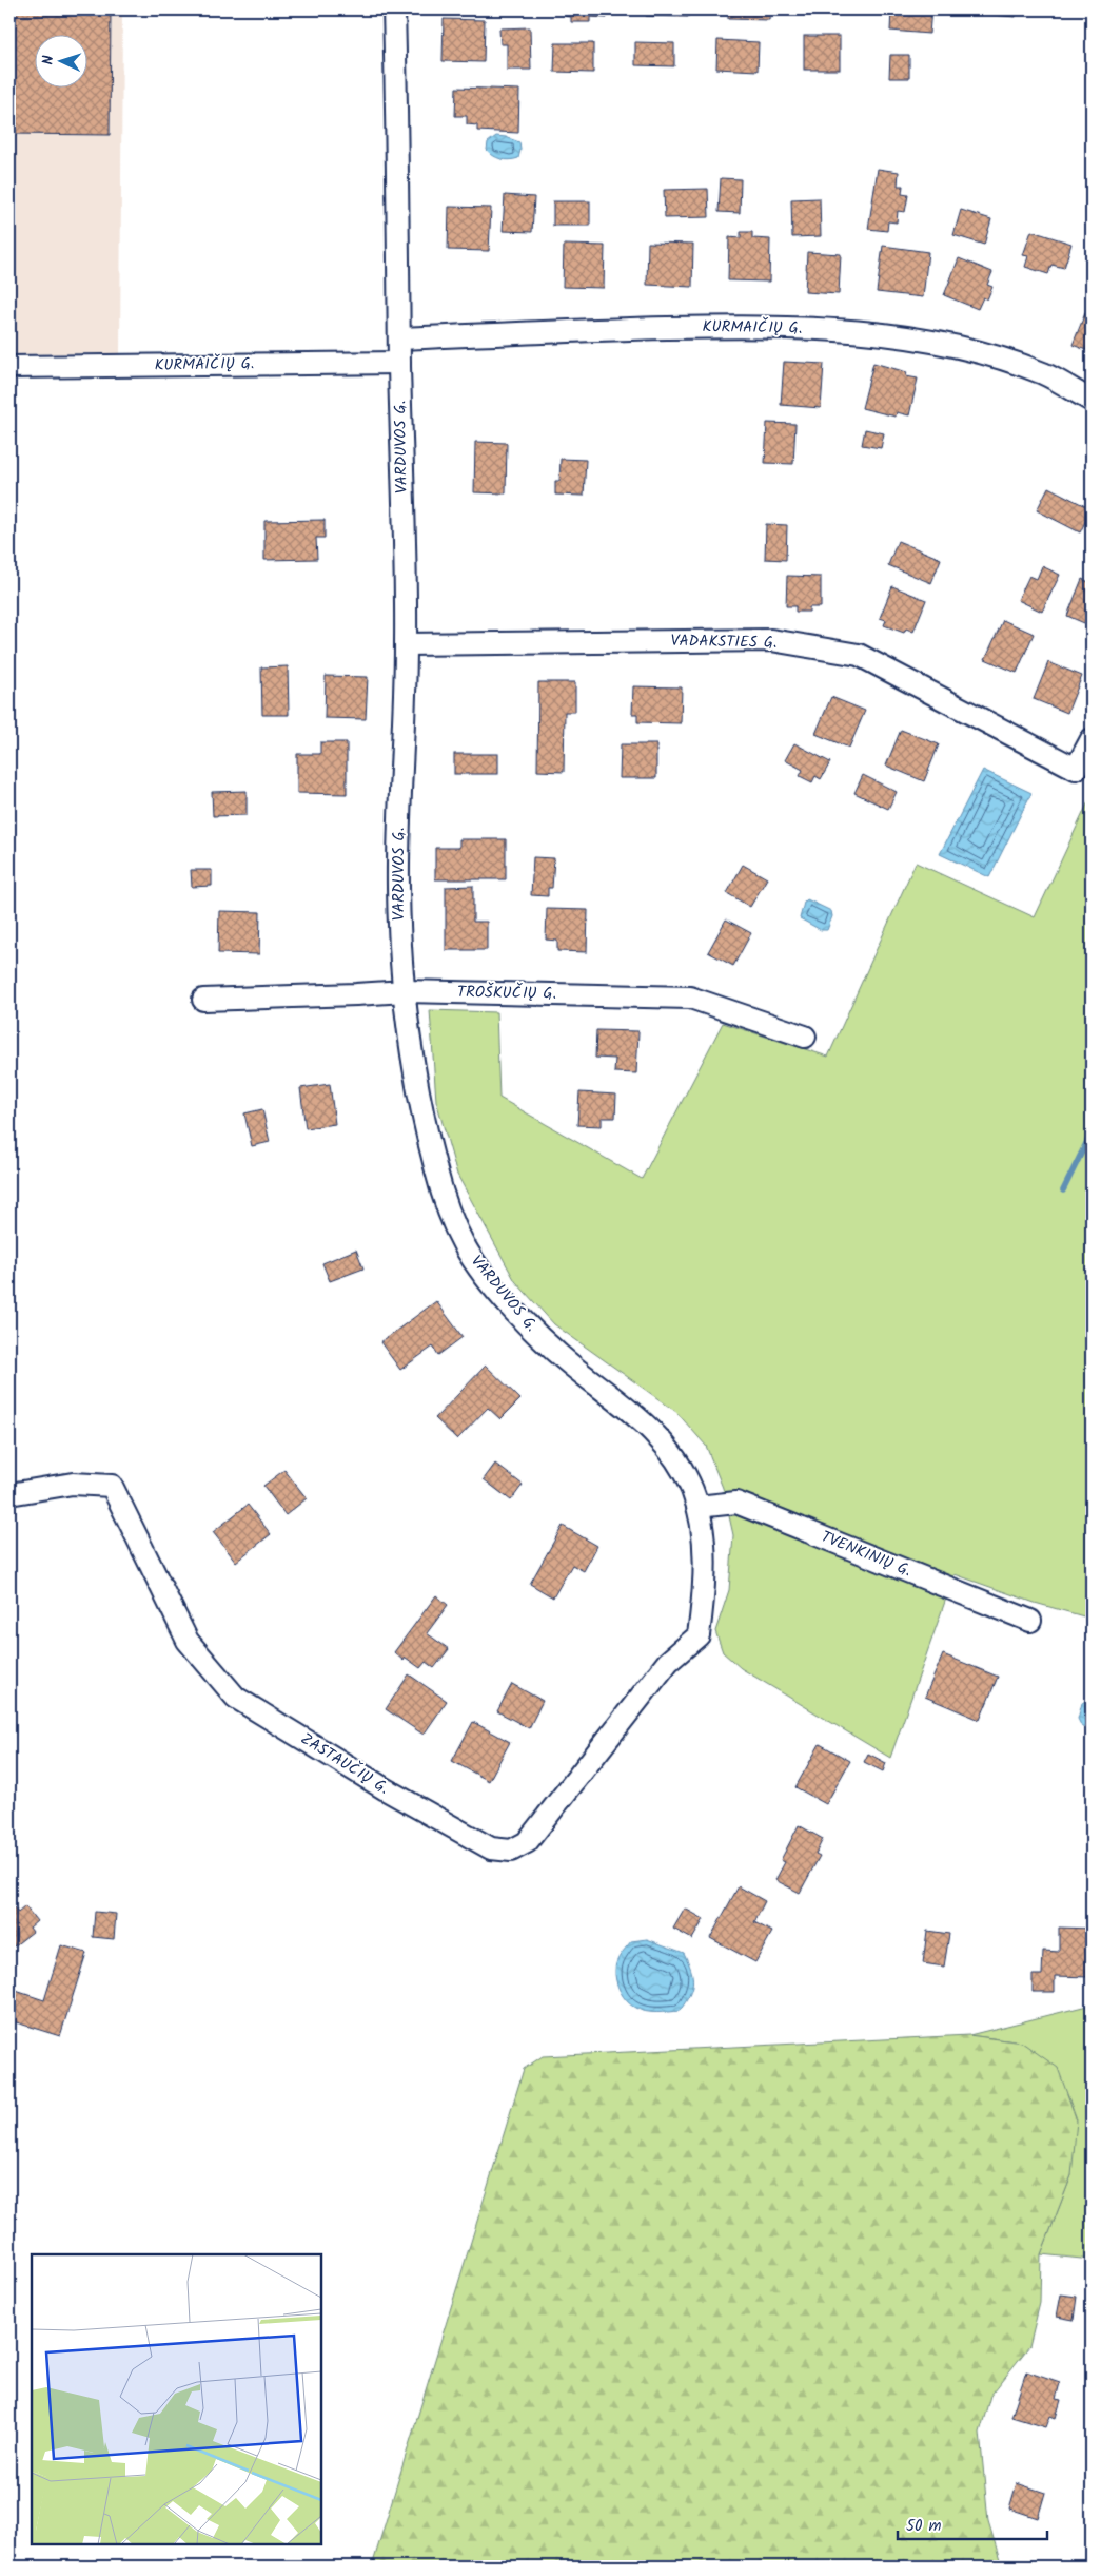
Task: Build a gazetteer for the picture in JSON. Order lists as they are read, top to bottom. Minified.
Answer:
{"streets":{"street":["KURMAIČIŲ G.","VARDUVOS G.","VADAKSTIES G.","TROŠKUČIŲ G.","TVENKINIŲ G.","ZASTAUČIŲ G."]},"crossings":[["KURMAIČIŲ G.","VARDUVOS G."],["VARDUVOS G.","VADAKSTIES G."],["VARDUVOS G.","TROŠKUČIŲ G."],["VARDUVOS G.","TVENKINIŲ G."],["VARDUVOS G.","ZASTAUČIŲ G."]],"scale_bar":"50 m","north":"left"}
